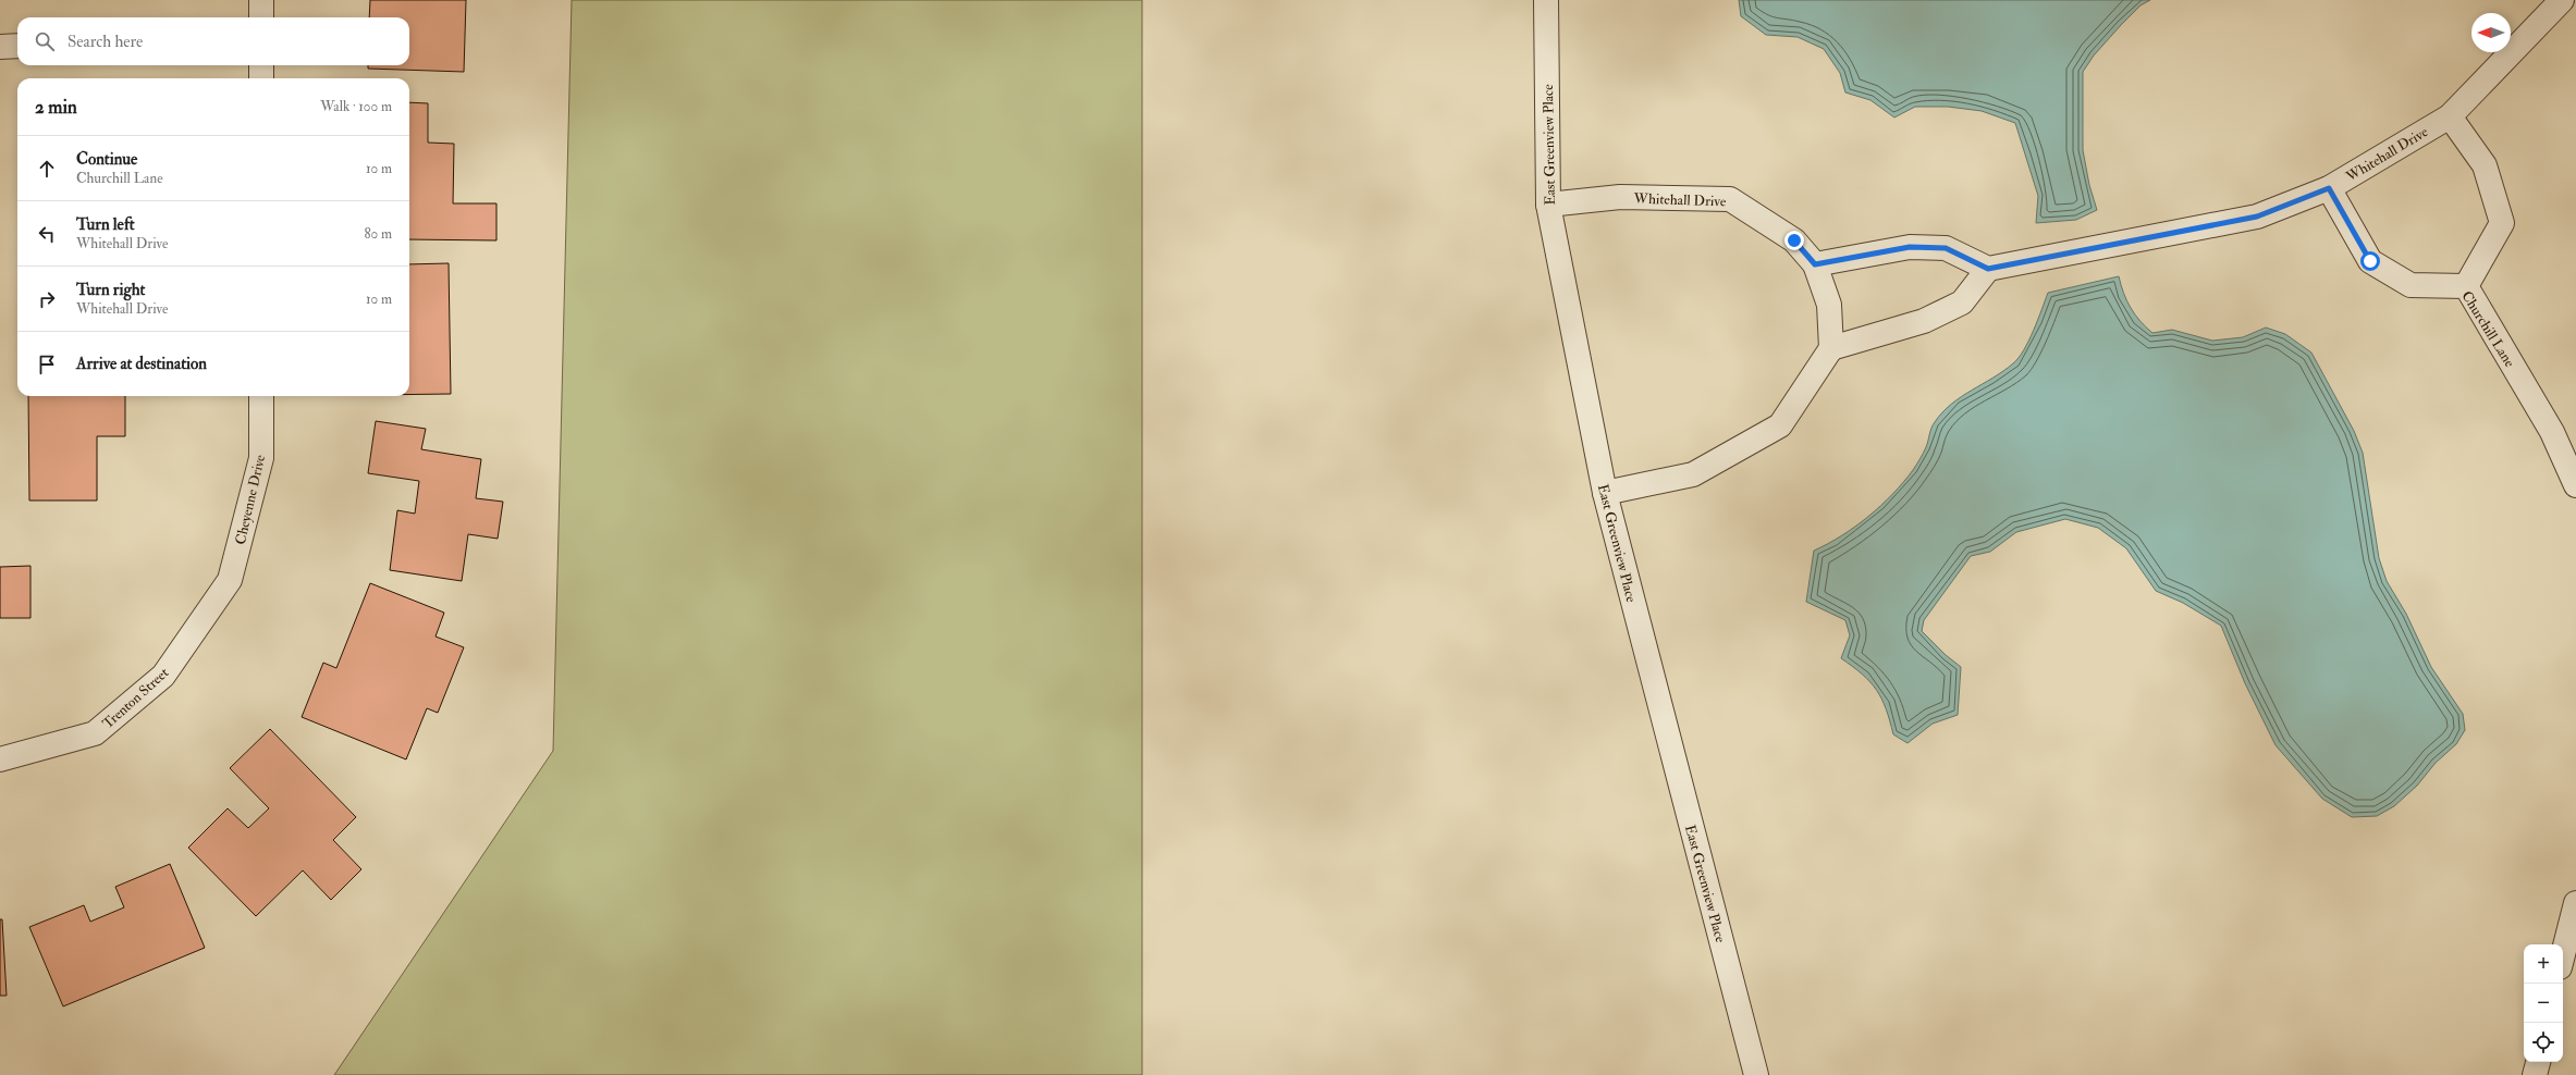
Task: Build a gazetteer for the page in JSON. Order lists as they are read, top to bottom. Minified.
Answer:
{"streets":{"street":["East Greenview Place","Whitehall Drive","Churchill Lane","Cheyenne Drive","Trenton Street"]},"crossings":[["East Greenview Place","Whitehall Drive"],["Whitehall Drive","Churchill Lane"],["Cheyenne Drive","Trenton Street"]],"north":"left","page":{"search":"Search here","heading":["2 min","Walk · 100 m"],"list":[["Continue","Churchill Lane","10 m"],["Turn left","Whitehall Drive","80 m"],["Turn right","Whitehall Drive","10 m"],"Arrive at destination"],"map_buttons":["+","−"]}}
